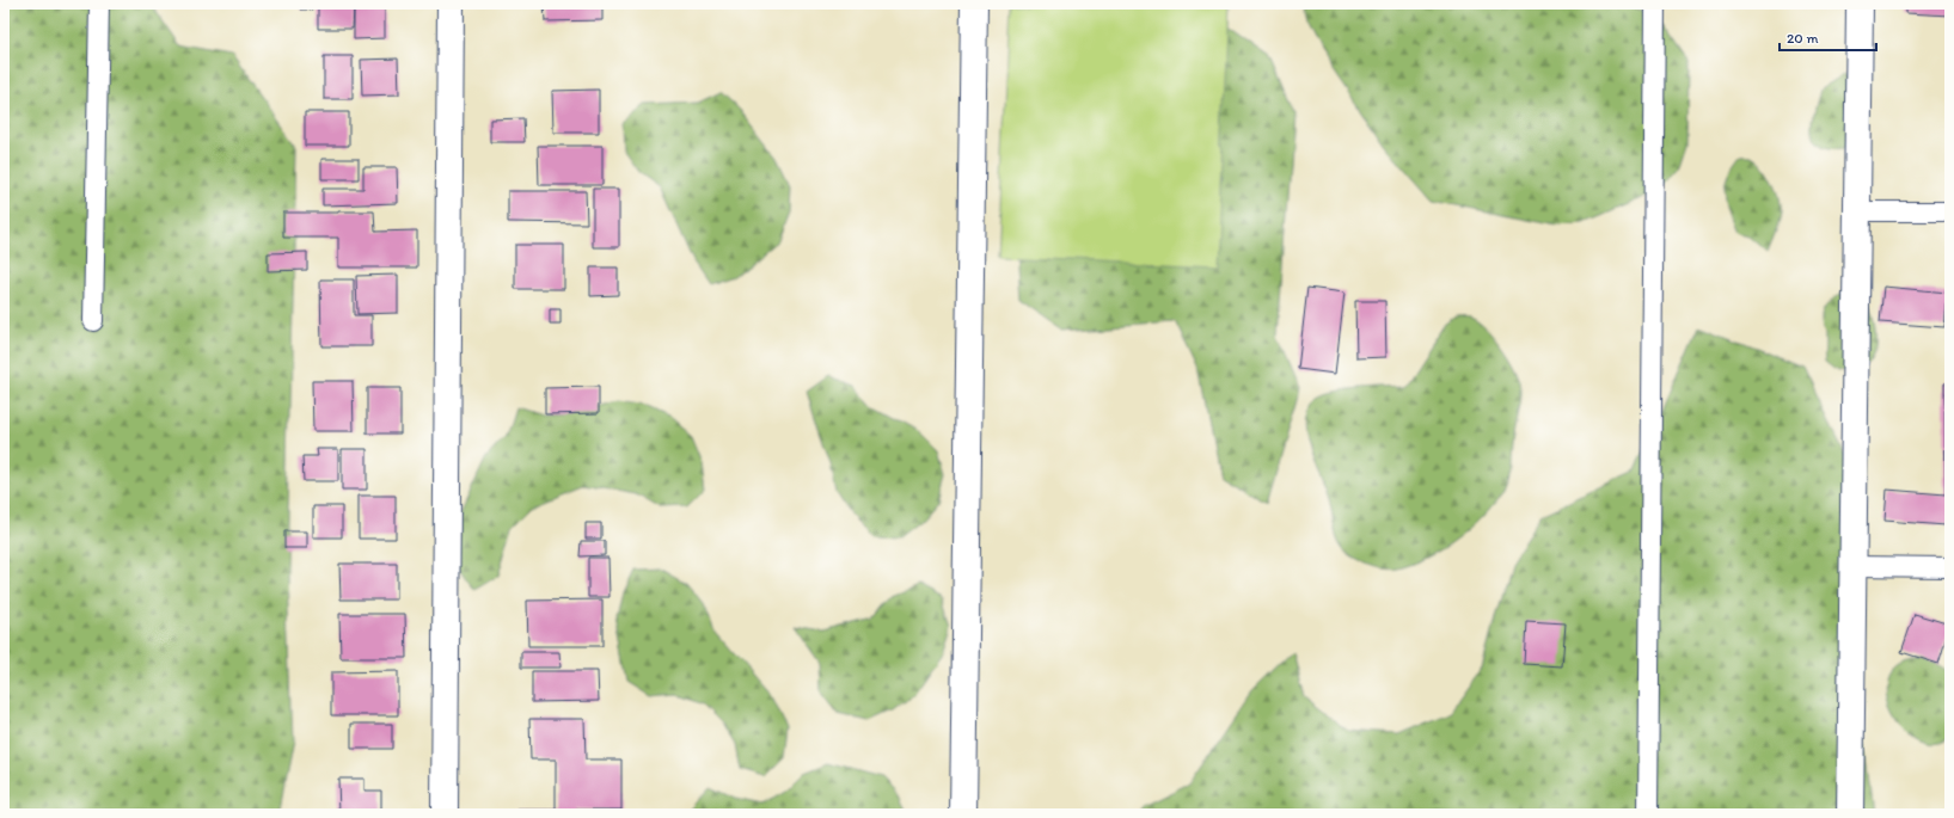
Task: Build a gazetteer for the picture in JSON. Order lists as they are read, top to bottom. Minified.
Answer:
{"scale_bar":"20 m"}
